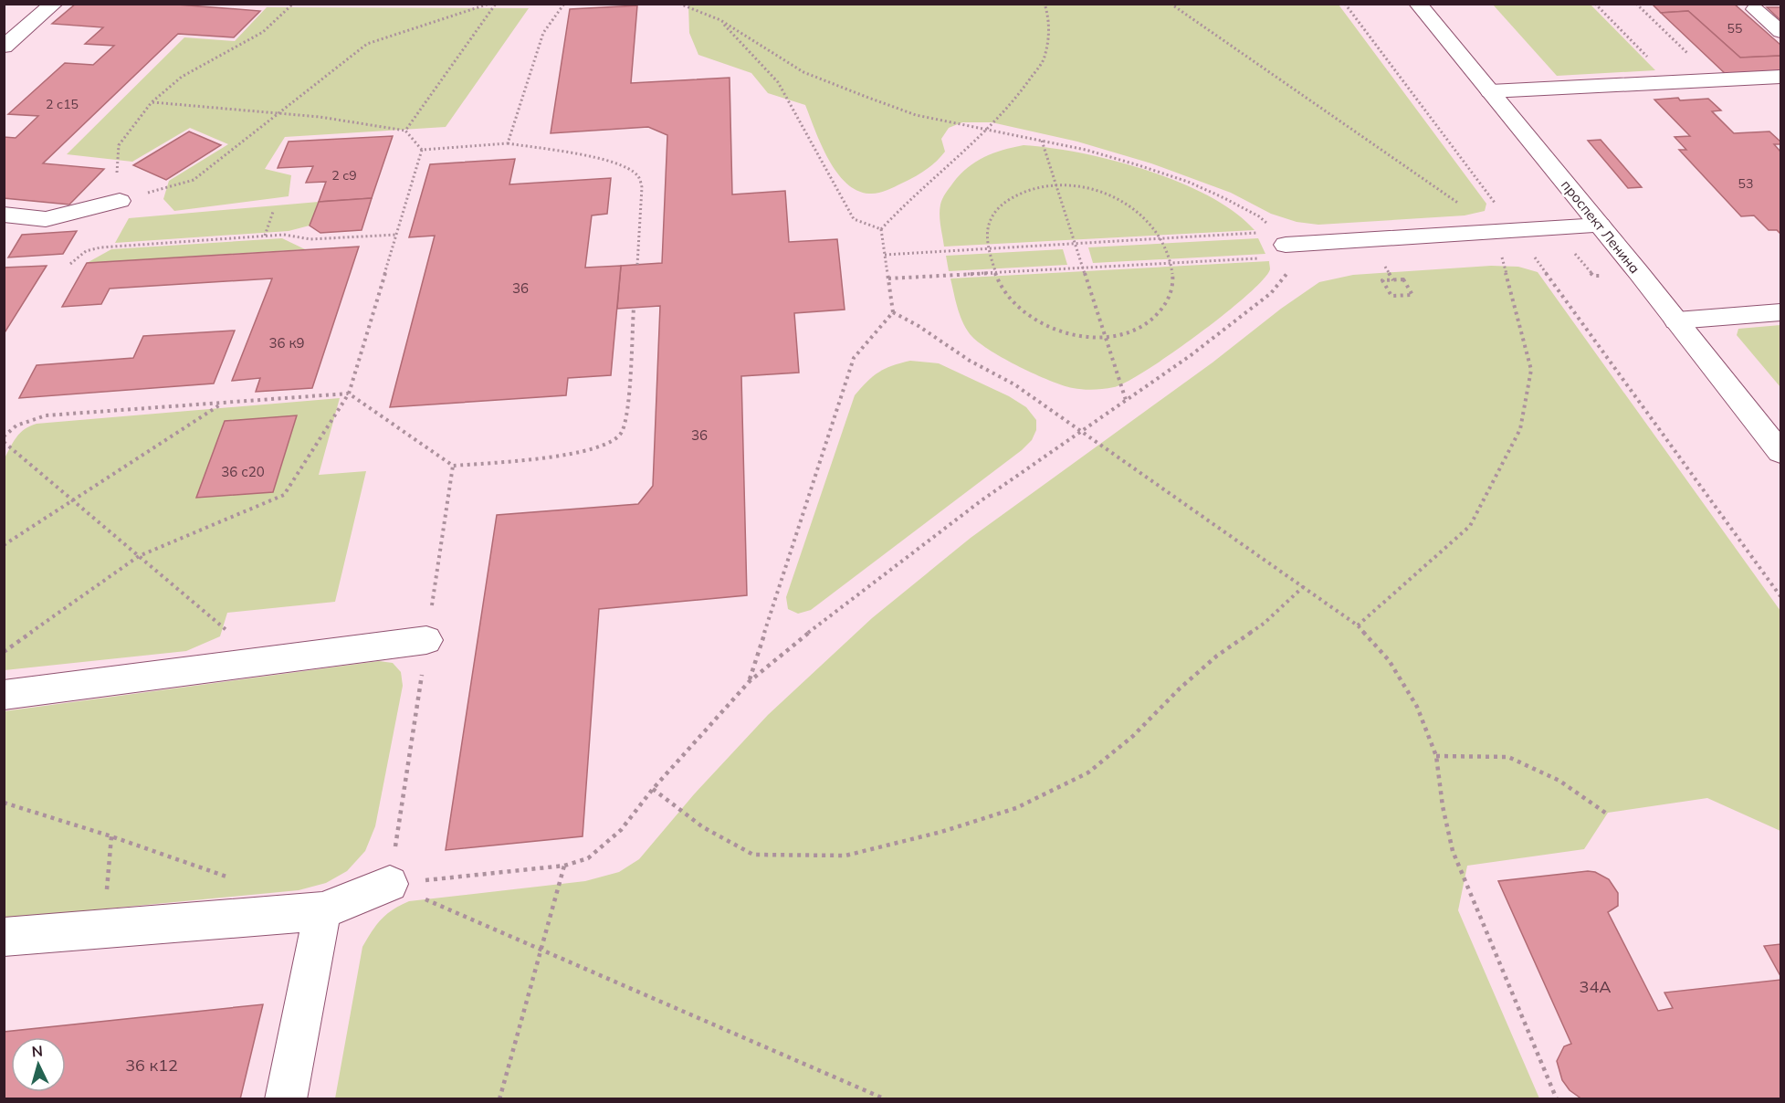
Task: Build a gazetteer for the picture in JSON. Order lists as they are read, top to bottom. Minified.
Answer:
{"streets":{"main road":["проспект Ленина"]},"house_numbers":["55","2 с15","2 с9","53","36","36 к9","36","36 с20","34А","36 к12"],"north":"top"}
